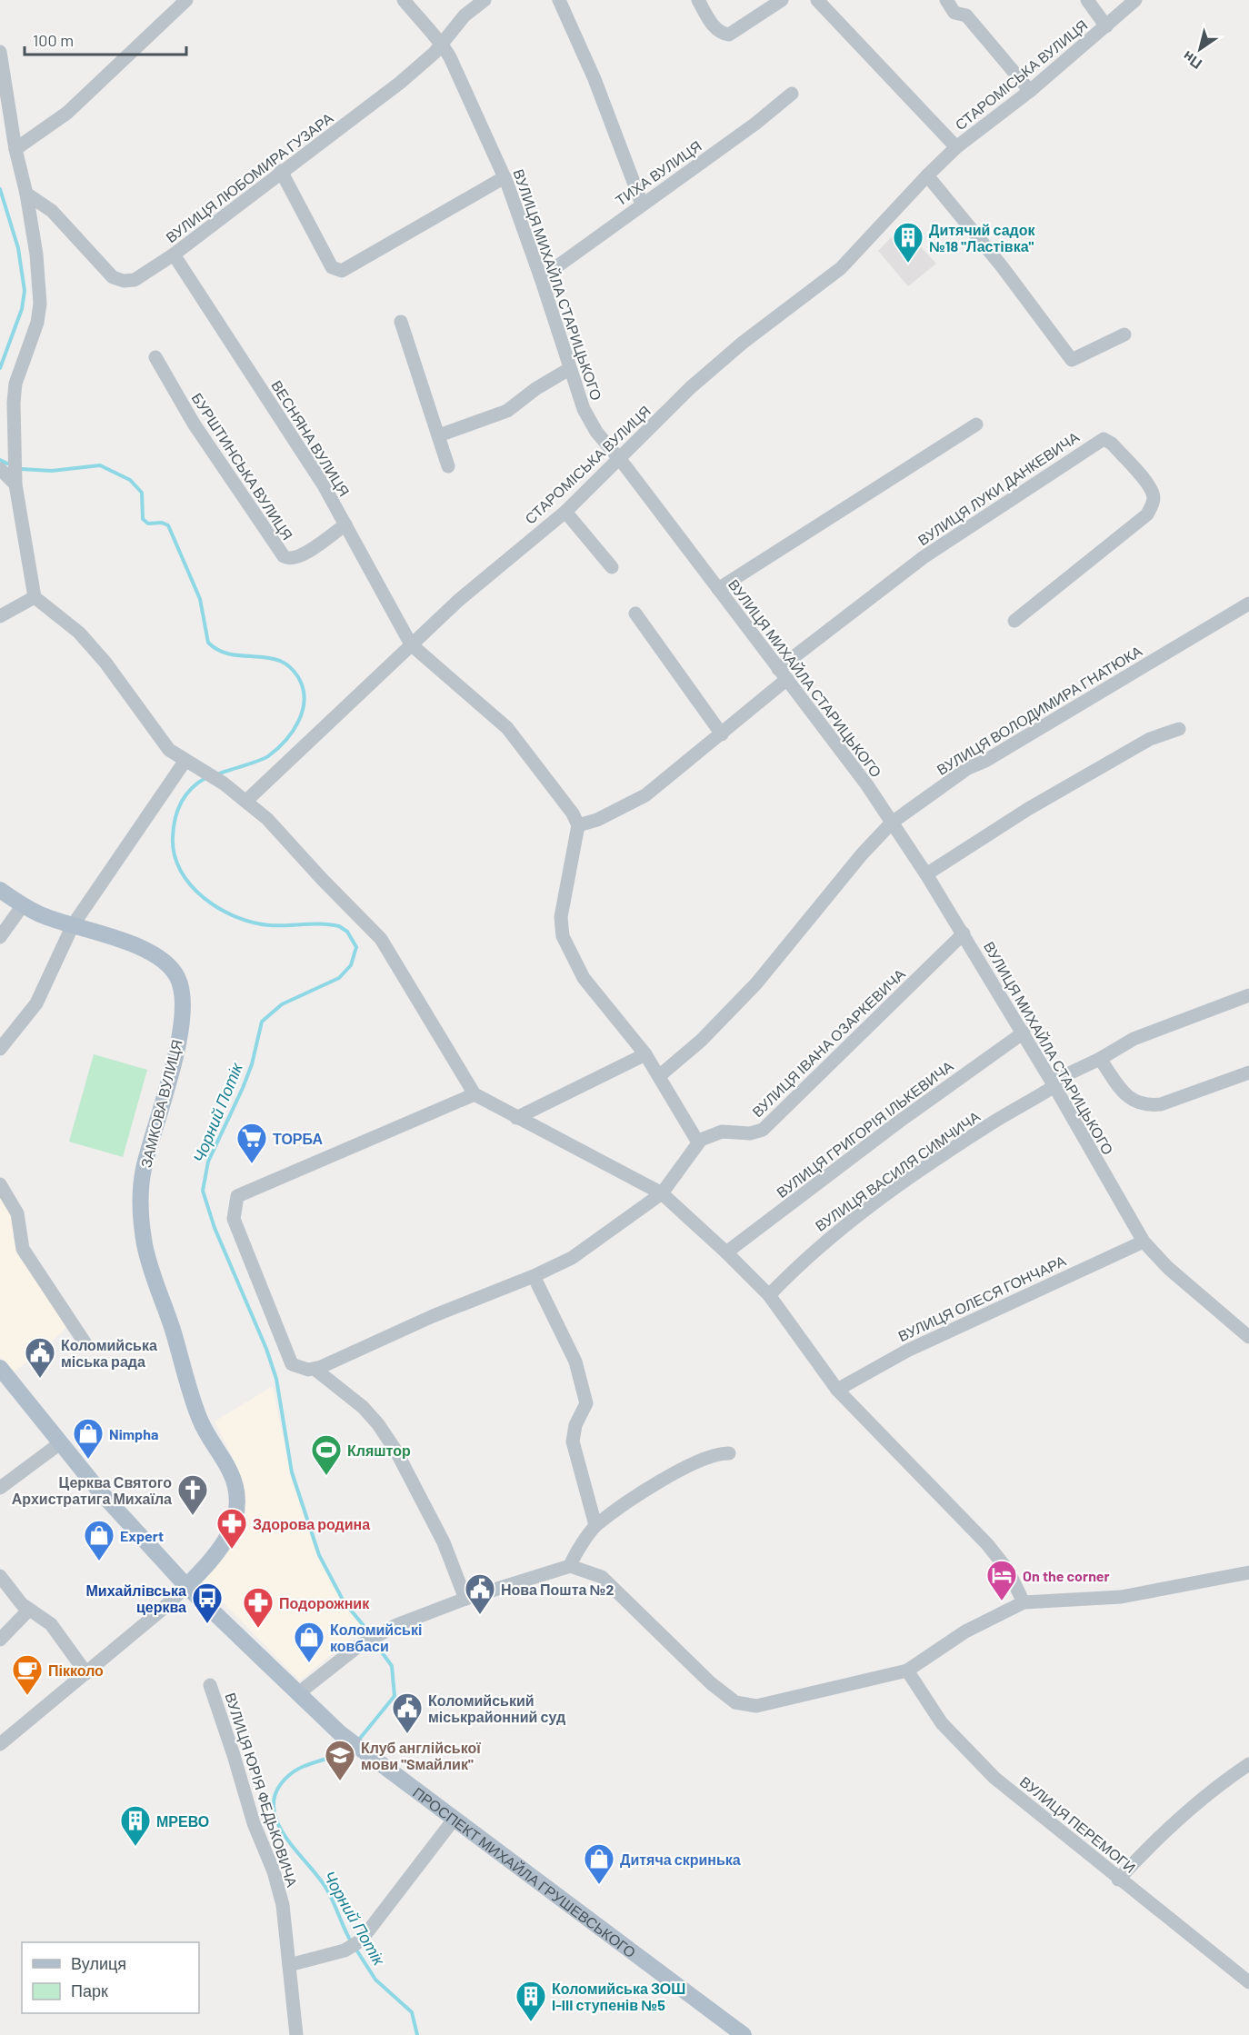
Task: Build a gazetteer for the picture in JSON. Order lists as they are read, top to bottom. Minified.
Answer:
{"streets":{"main road":["ЗАМКОВА ВУЛИЦЯ","ПРОСПЕКТ МИХАЙЛА ГРУШЕВСЬКОГО"],"street":["СТАРОМІСЬКА ВУЛИЦЯ","ТИХА ВУЛИЦЯ","ВУЛИЦЯ ЛЮБОМИРА ГУЗАРА","ВУЛИЦЯ МИХАЙЛА СТАРИЦЬКОГО","ВЕСНЯНА ВУЛИЦЯ","БУРШТИНСЬКА ВУЛИЦЯ","ВУЛИЦЯ ЛУКИ ДАНКЕВИЧА","ВУЛИЦЯ ВОЛОДИМИРА ГНАТЮКА","ВУЛИЦЯ ІВАНА ОЗАРКЕВИЧА","ВУЛИЦЯ ГРИГОРІЯ ІЛЬКЕВИЧА","ВУЛИЦЯ ВАСИЛЯ СИМЧИЧА","ВУЛИЦЯ ОЛЕСЯ ГОНЧАРА","ВУЛИЦЯ ЮРІЯ ФЕДЬКОВИЧА","ВУЛИЦЯ ПЕРЕМОГИ"]},"crossings":[["СТАРОМІСЬКА ВУЛИЦЯ","ВУЛИЦЯ МИХАЙЛА СТАРИЦЬКОГО"],["СТАРОМІСЬКА ВУЛИЦЯ","ВЕСНЯНА ВУЛИЦЯ"],["ТИХА ВУЛИЦЯ","ВУЛИЦЯ МИХАЙЛА СТАРИЦЬКОГО"],["ВУЛИЦЯ ЛЮБОМИРА ГУЗАРА","ВУЛИЦЯ МИХАЙЛА СТАРИЦЬКОГО"],["ВУЛИЦЯ ЛЮБОМИРА ГУЗАРА","ВЕСНЯНА ВУЛИЦЯ"],["ВУЛИЦЯ МИХАЙЛА СТАРИЦЬКОГО","ВУЛИЦЯ ЛУКИ ДАНКЕВИЧА"],["ВУЛИЦЯ МИХАЙЛА СТАРИЦЬКОГО","ВУЛИЦЯ ВОЛОДИМИРА ГНАТЮКА"],["ВУЛИЦЯ МИХАЙЛА СТАРИЦЬКОГО","ВУЛИЦЯ ІВАНА ОЗАРКЕВИЧА"],["ВУЛИЦЯ МИХАЙЛА СТАРИЦЬКОГО","ВУЛИЦЯ ГРИГОРІЯ ІЛЬКЕВИЧА"],["ВУЛИЦЯ МИХАЙЛА СТАРИЦЬКОГО","ВУЛИЦЯ ВАСИЛЯ СИМЧИЧА"],["ВУЛИЦЯ МИХАЙЛА СТАРИЦЬКОГО","ВУЛИЦЯ ОЛЕСЯ ГОНЧАРА"],["ВЕСНЯНА ВУЛИЦЯ","БУРШТИНСЬКА ВУЛИЦЯ"],["ЗАМКОВА ВУЛИЦЯ","ПРОСПЕКТ МИХАЙЛА ГРУШЕВСЬКОГО"]],"water":["Чорний Потік"],"places":{"building":["Дитячий садок №18 \"Ластівка\"","МРЕВО","Коломийська ЗОШ I-III ступенів №5"],"supermarket":["ТОРБА"],"public building":["Коломийська міська рада","Нова Пошта №2","Коломийський міськрайонний суд"],"shop":["Nimpha","Expert","Коломийські ковбаси","Дитяча скринька"],"sports":["Кляштор"],"church":["Церква Святого Архистратига Михаїла"],"pharmacy":["Здорова родина","Подорожник"],"hotel":["On the corner"],"bus stop":["Михайлівська церква"],"cafe":["Пікколо"],"school or university":["Клуб англійської мови \"Sмайлик\""]},"legend":["Вулиця","Парк"],"scale_bar":"100 m","north":"bottom left"}
